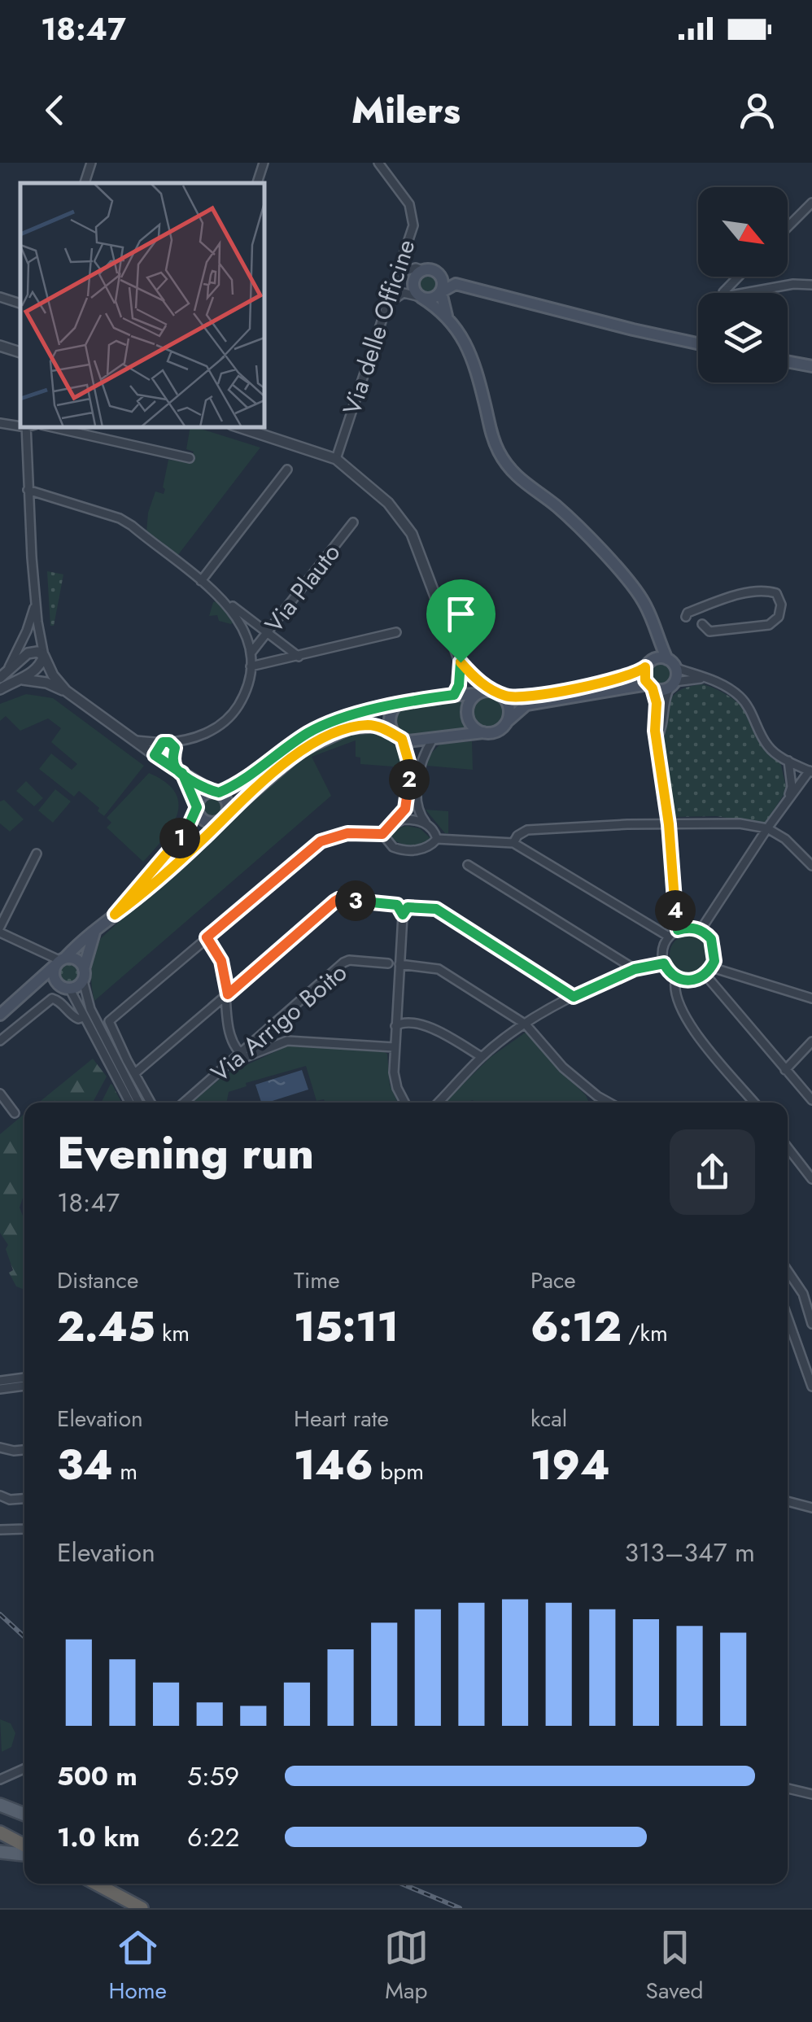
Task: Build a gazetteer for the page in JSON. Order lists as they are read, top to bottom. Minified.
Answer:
{"streets":{"street":["Via delle Officine","Via Plauto","Via Arrigo Boito"]},"north":"bottom right","page":{"status":"18:47","header":"Milers","pins":["2","1","3","4"],"heading":["Evening run","18:47"],"stats":[["Distance","2.45 km"],["Time","15:11"],["Pace","6:12 /km"],["Elevation","34 m"],["Heart rate","146 bpm"],["kcal","194"]],"chart":["Elevation","313–347 m"],"list":[{"name":"500 m","note":"5:59"},{"name":"1.0 km","note":"6:22"}],"tabs":["Home","Map","Saved"]}}
